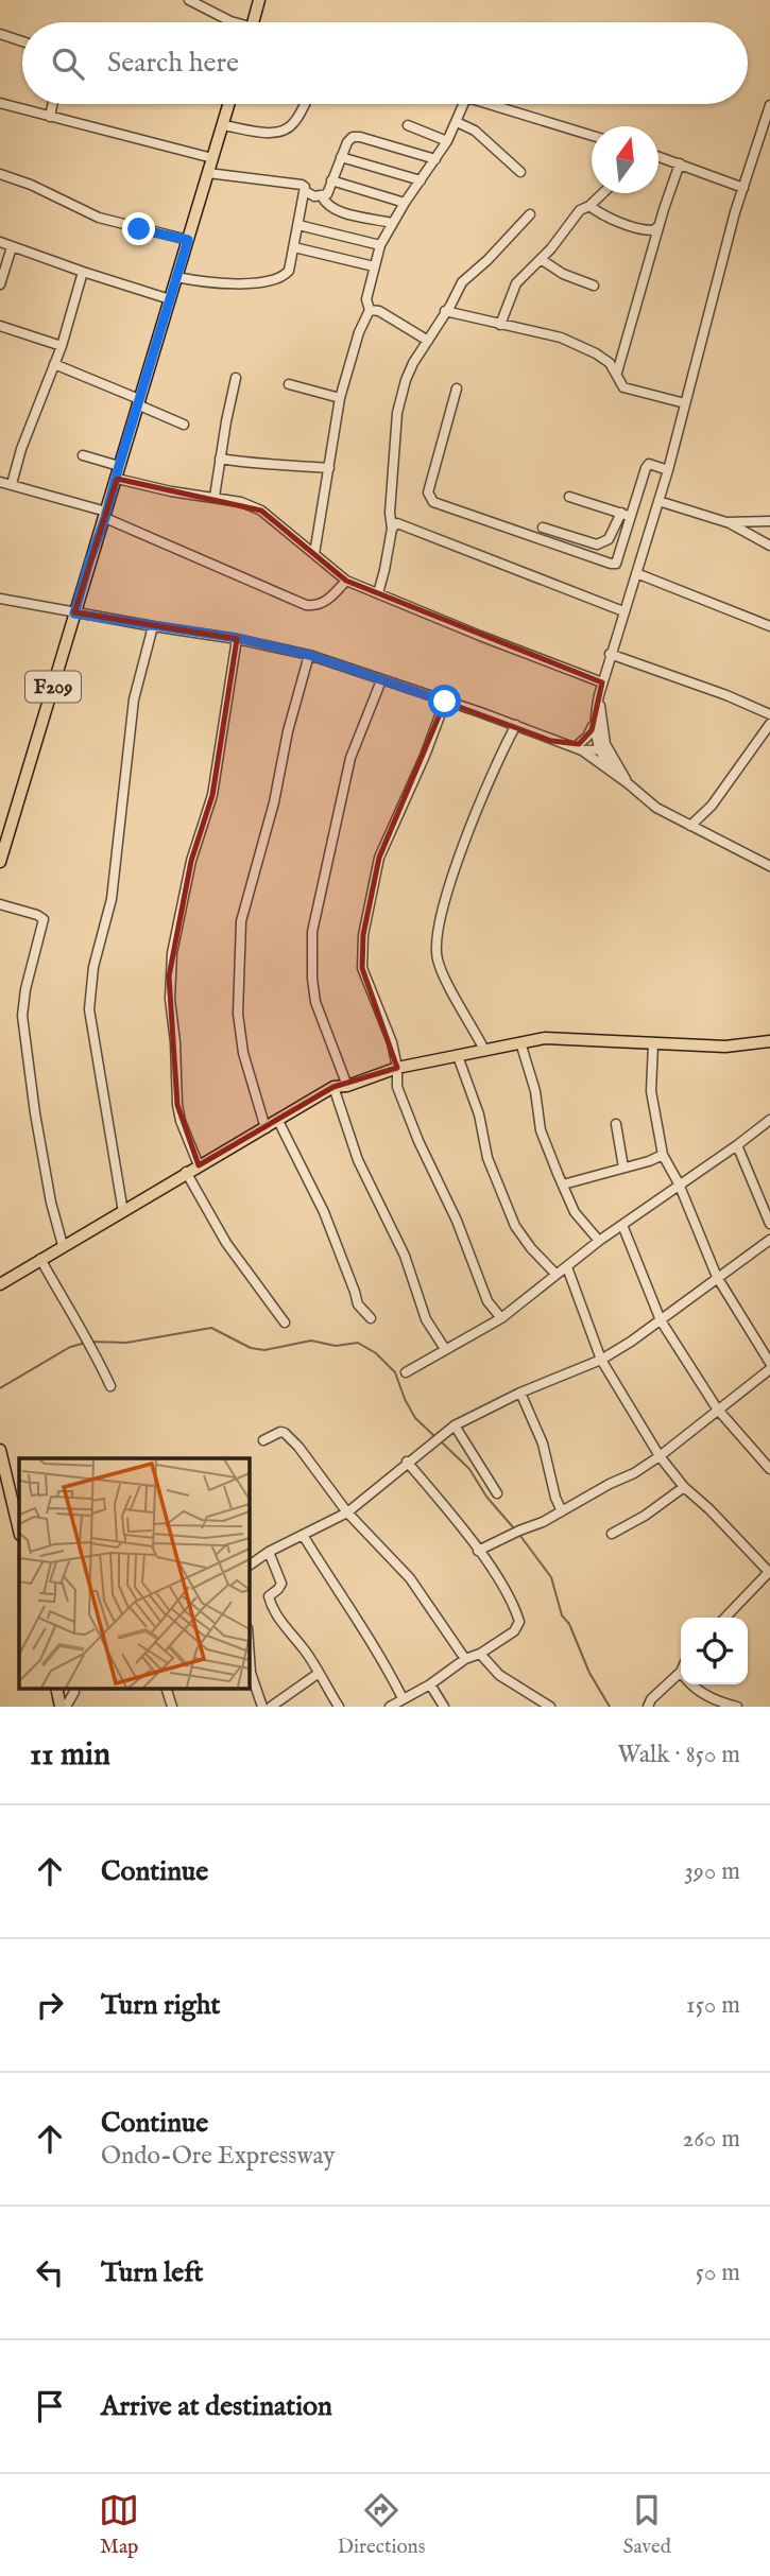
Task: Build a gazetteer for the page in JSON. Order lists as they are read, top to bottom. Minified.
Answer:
{"streets":{"main road":["F209"]},"north":"top","page":{"search":"Search here","heading":["11 min","Walk · 850 m"],"list":[["Continue","390 m"],["Turn right","150 m"],["Continue","Ondo-Ore Expressway","260 m"],["Turn left","50 m"],"Arrive at destination"],"nav":["Map","Directions","Saved"]}}
